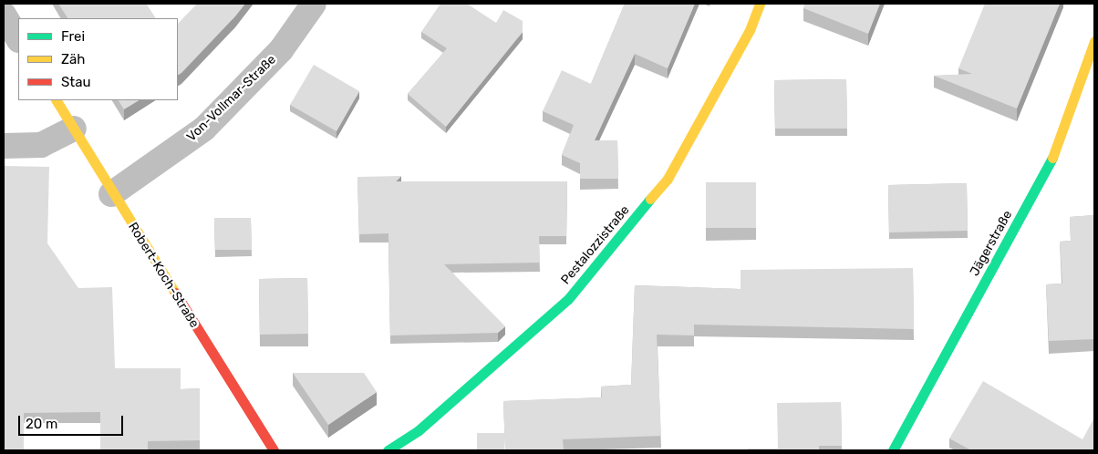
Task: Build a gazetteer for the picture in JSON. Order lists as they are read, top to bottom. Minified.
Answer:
{"streets":{"street":["Von-Vollmar-Straße","Jägerstraße","Pestalozzistraße","Robert-Koch-Straße"]},"crossings":[["Von-Vollmar-Straße","Robert-Koch-Straße"]],"legend":["Frei","Zäh","Stau"],"scale_bar":"20 m"}
